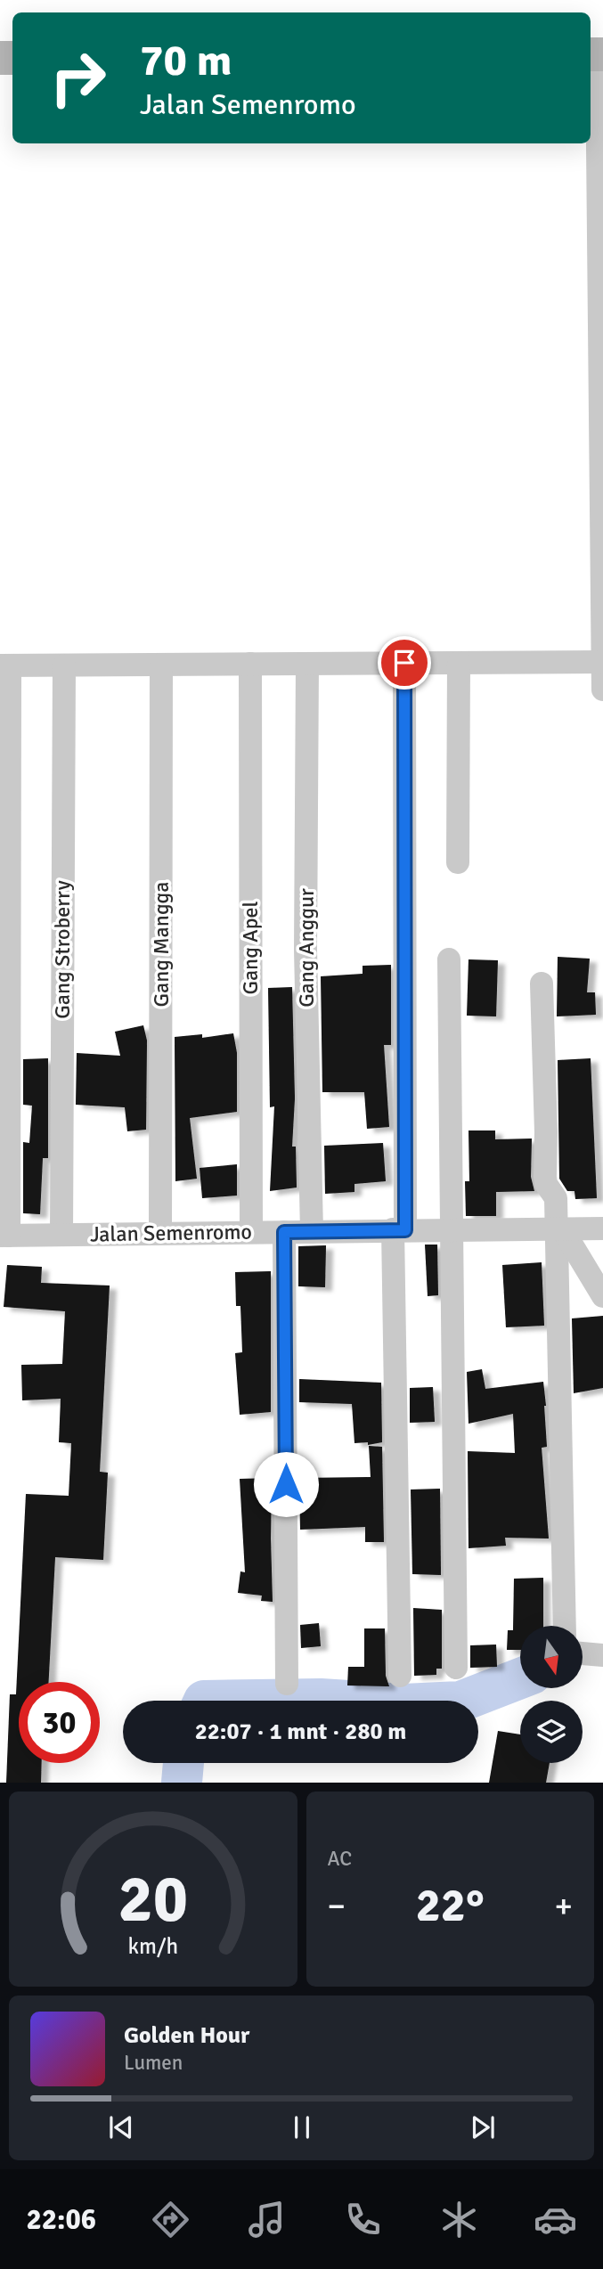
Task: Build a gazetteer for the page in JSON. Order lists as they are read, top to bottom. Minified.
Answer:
{"streets":{"street":["Gang Mangga","Gang Apel","Gang Anggur","Gang Stroberry","Jalan Semenromo"]},"crossings":[["Gang Mangga","Jalan Semenromo"],["Gang Apel","Jalan Semenromo"],["Gang Anggur","Jalan Semenromo"],["Gang Stroberry","Jalan Semenromo"]],"north":"bottom","page":{"turn":["70 m","Jalan Semenromo"],"limit":"30","trip":"22:07 · 1 mnt · 280 m","tile":"AC","heat":["−","22°","+"],"song":["Golden Hour","Lumen"],"tabs":"22:06","gauge":["20","km/h"]}}
